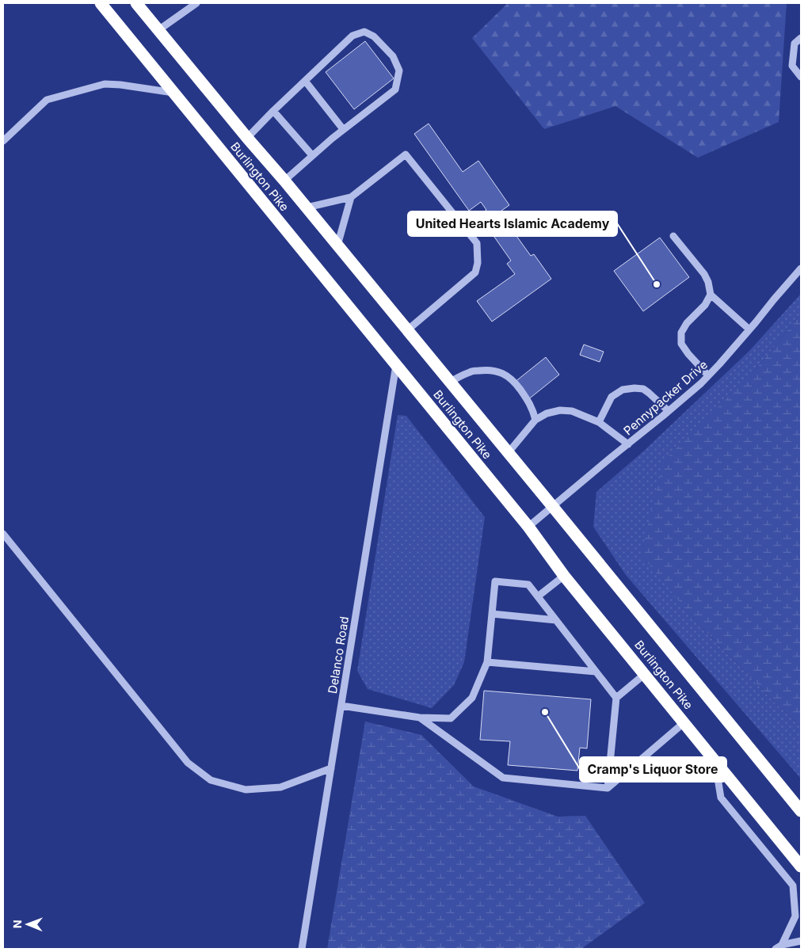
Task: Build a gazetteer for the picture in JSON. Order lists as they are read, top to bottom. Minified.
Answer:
{"streets":{"highway":["Burlington Pike"],"street":["Pennypacker Drive","Delanco Road"]},"crossings":[["Burlington Pike","Pennypacker Drive"],["Burlington Pike","Delanco Road"]],"places":["United Hearts Islamic Academy","Cramp's Liquor Store"],"north":"left"}
